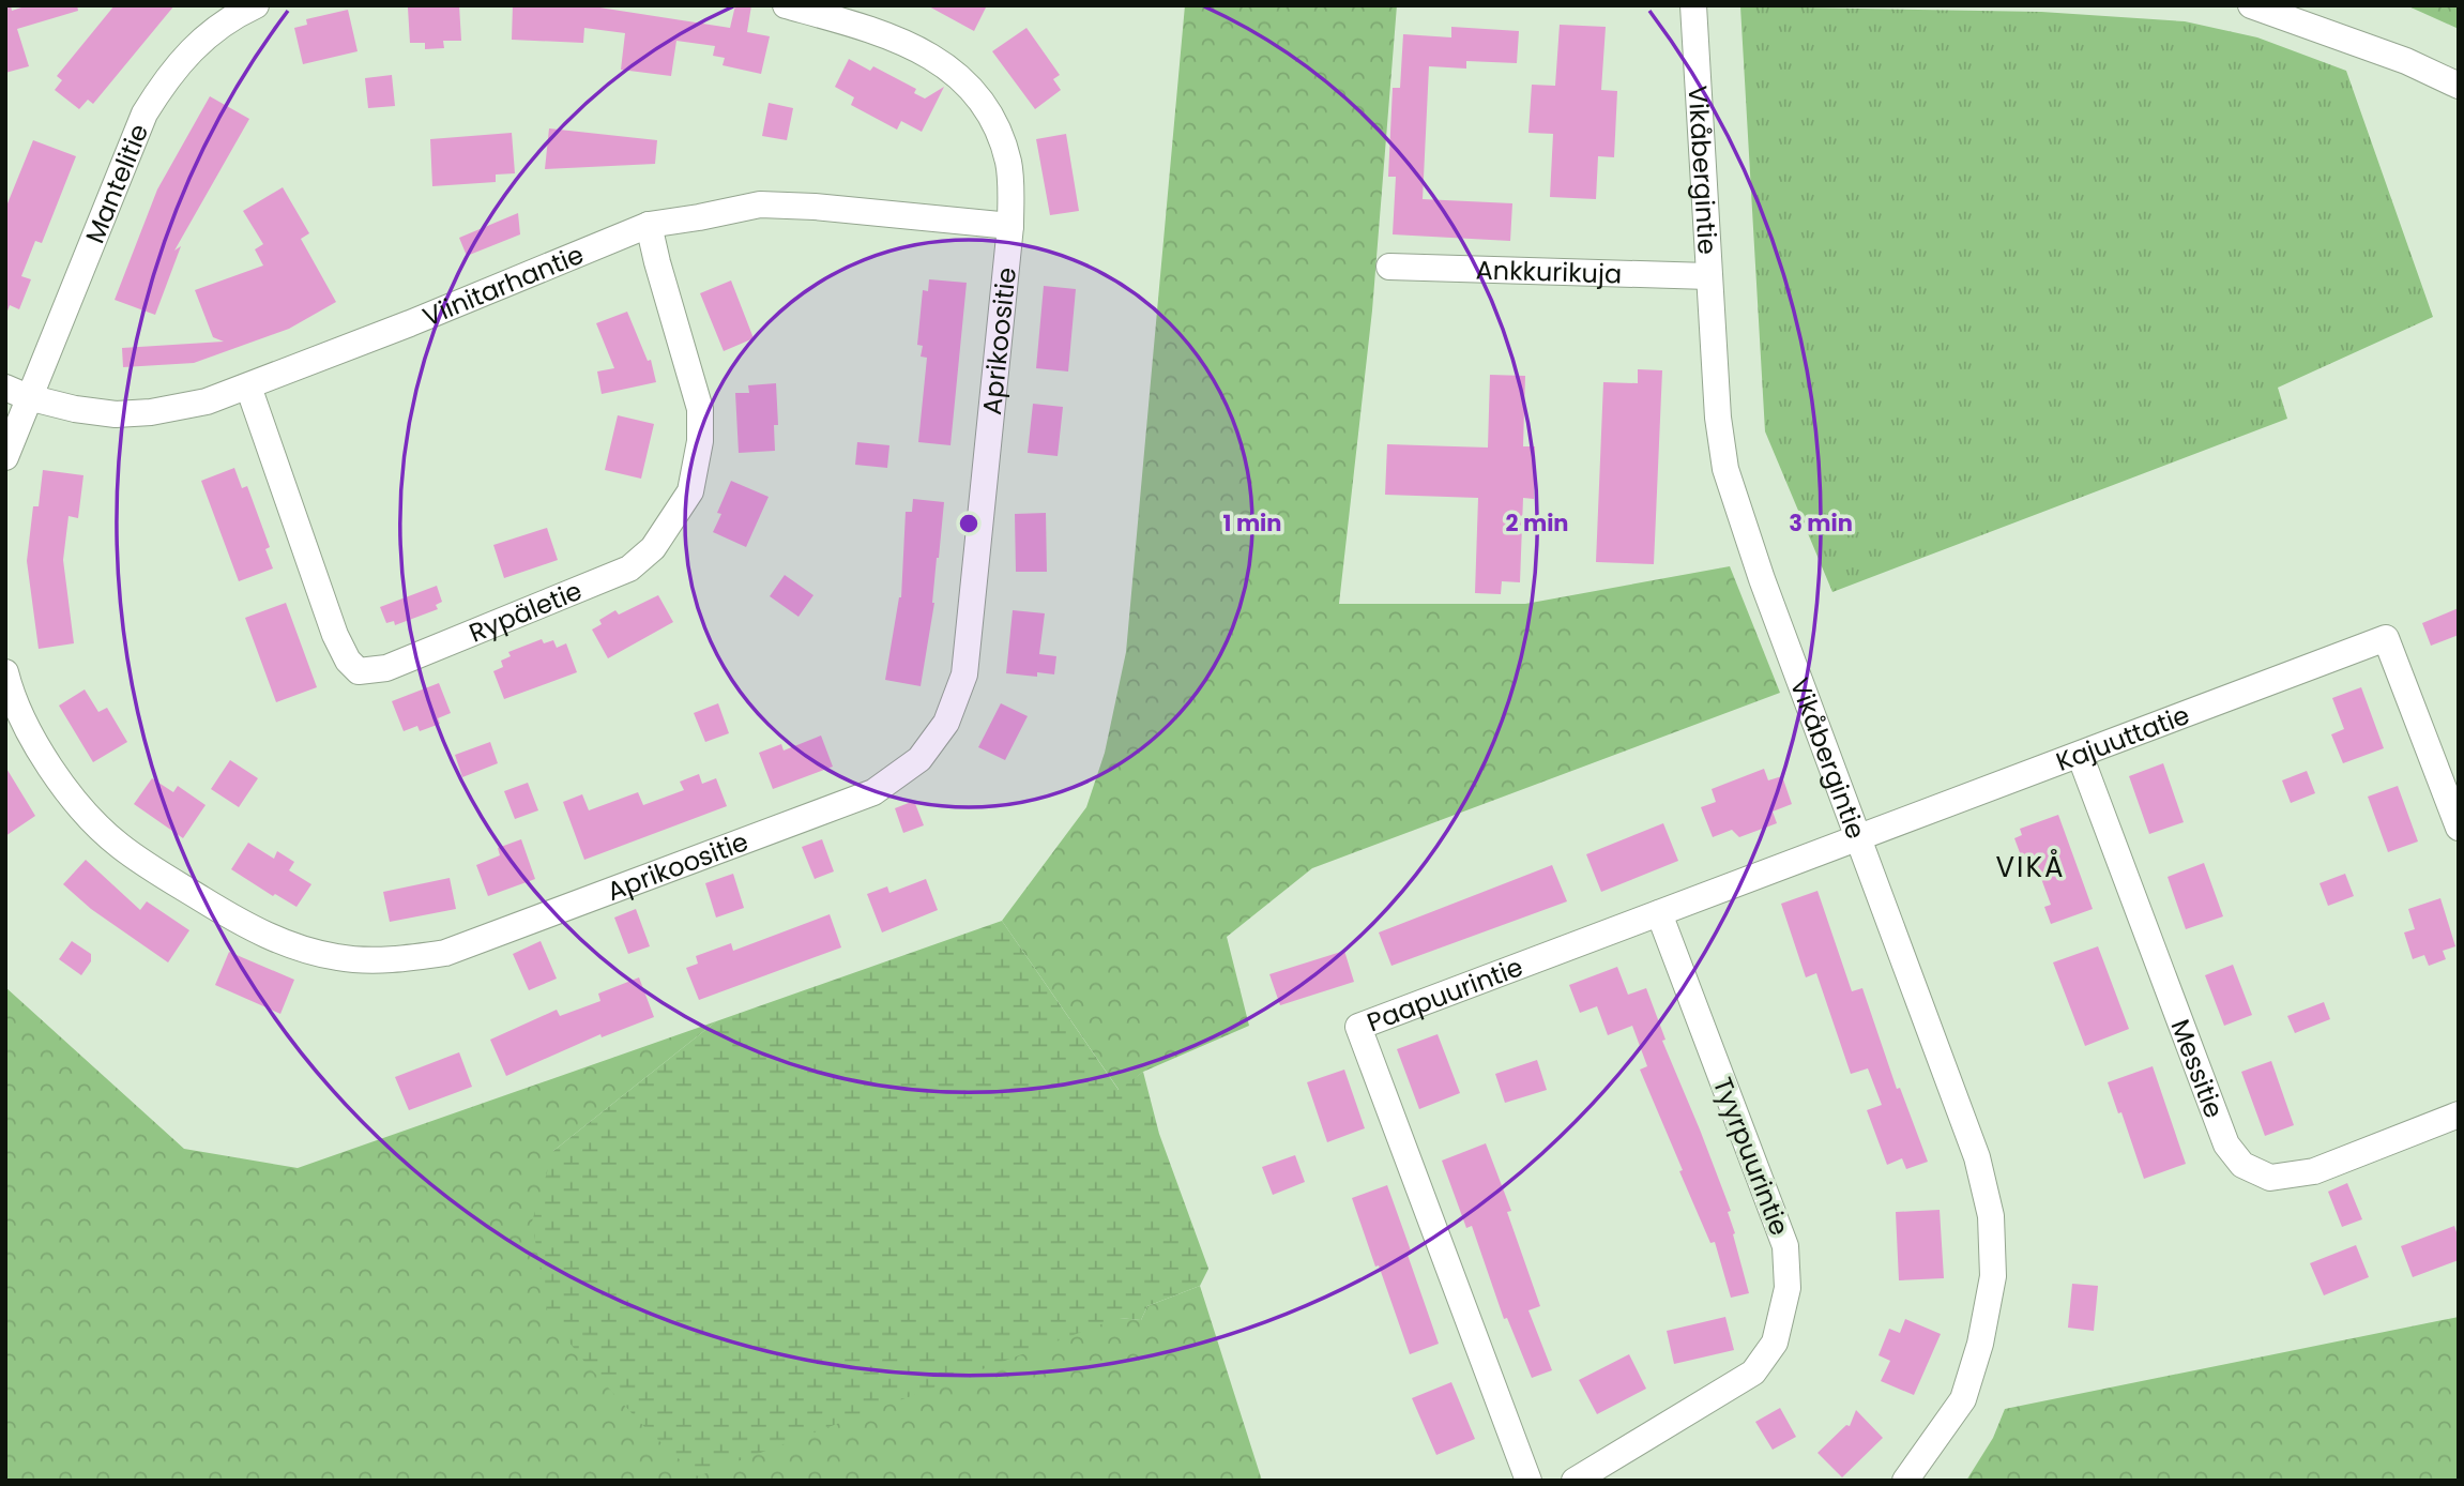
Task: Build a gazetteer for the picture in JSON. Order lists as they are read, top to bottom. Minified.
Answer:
{"streets":{"street":["Vikåbergintie","Mantelitie","Ankkurikuja","Viinitarhantie","Aprikoositie","Rypäletie","Kajuuttatie","Paapuurintie","Messitie","Tyyrpuurintie"]},"crossings":[["Vikåbergintie","Ankkurikuja"],["Vikåbergintie","Kajuuttatie"],["Vikåbergintie","Paapuurintie"],["Mantelitie","Viinitarhantie"],["Viinitarhantie","Aprikoositie"],["Viinitarhantie","Rypäletie"],["Kajuuttatie","Paapuurintie"],["Kajuuttatie","Messitie"],["Paapuurintie","Tyyrpuurintie"]],"districts":["VIKÅ"],"rings":["1 min","2 min","3 min"]}
